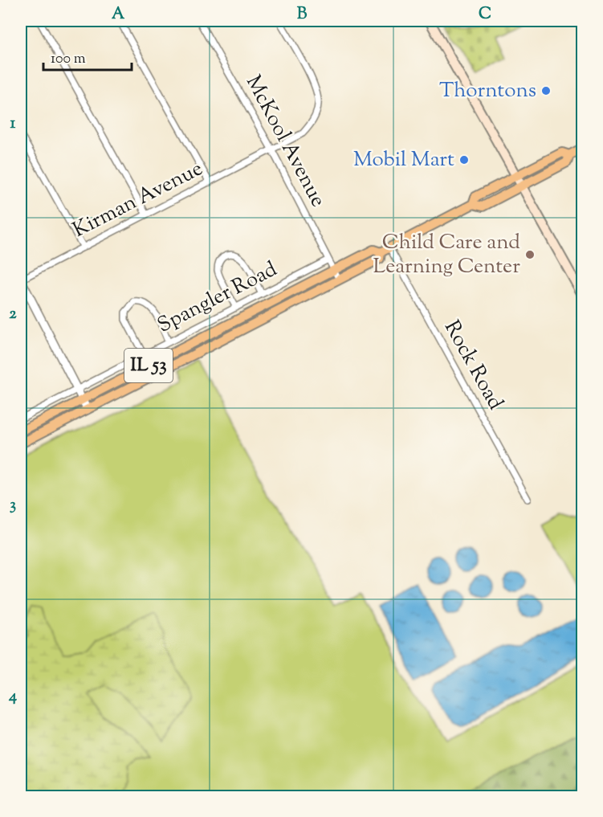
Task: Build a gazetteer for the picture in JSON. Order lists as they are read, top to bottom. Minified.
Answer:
{"streets":{"main road":["IL 53"],"street":["McKool Avenue","Kirman Avenue","Spangler Road","Rock Road"]},"crossings":[["McKool Avenue","Kirman Avenue"],["McKool Avenue","Spangler Road"],["McKool Avenue","IL 53"],["IL 53","Rock Road"]],"places":["Thorntons","Mobil Mart","Child Care and Learning Center"],"scale_bar":"100 m","grid":{"columns":["A","B","C"],"rows":["1","2","3","4"]}}
